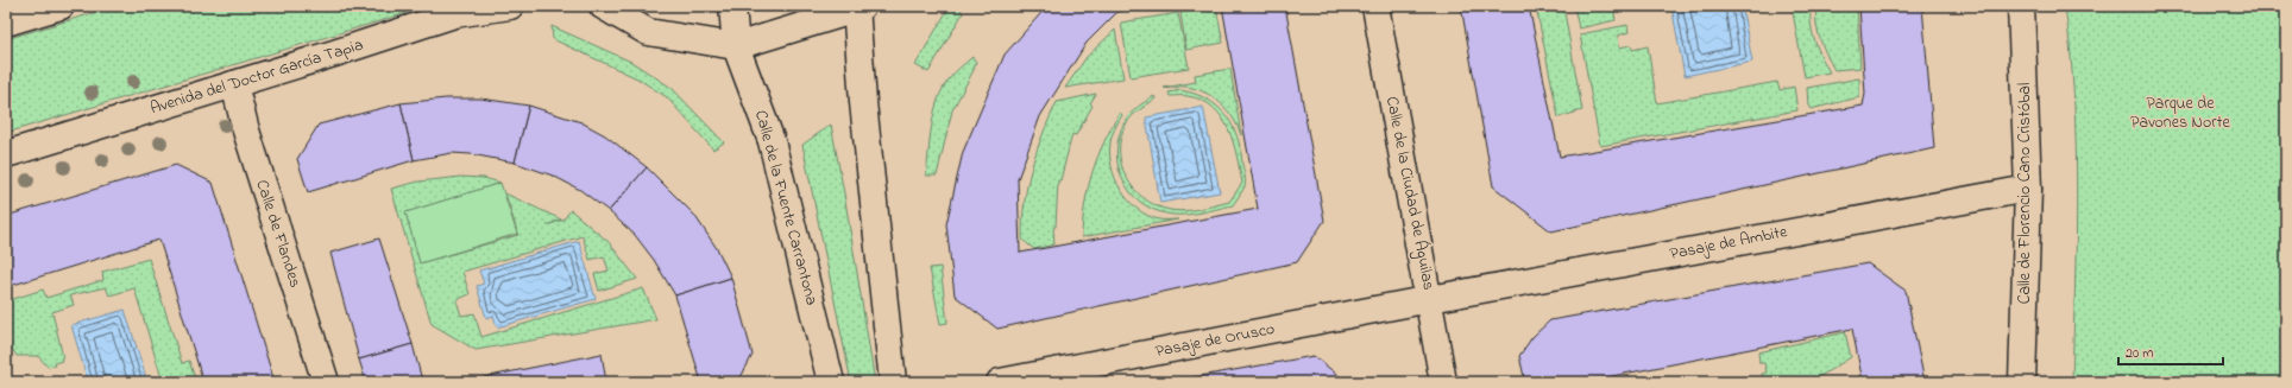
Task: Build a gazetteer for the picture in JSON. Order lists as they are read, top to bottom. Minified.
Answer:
{"streets":{"street":["Avenida del Doctor García Tapia","Calle de la Ciudad de Águilas","Calle de Florencio Cano Cristóbal","Calle de la Fuente Carrantona","Calle de Flandes","Pasaje de Ambite","Pasaje de Orusco"]},"crossings":[["Avenida del Doctor García Tapia","Calle de Flandes"],["Calle de la Ciudad de Águilas","Pasaje de Ambite"],["Calle de la Ciudad de Águilas","Pasaje de Orusco"],["Calle de Florencio Cano Cristóbal","Pasaje de Ambite"],["Pasaje de Ambite","Pasaje de Orusco"]],"parks":["Parque de Pavones Norte"],"scale_bar":"20 m"}
